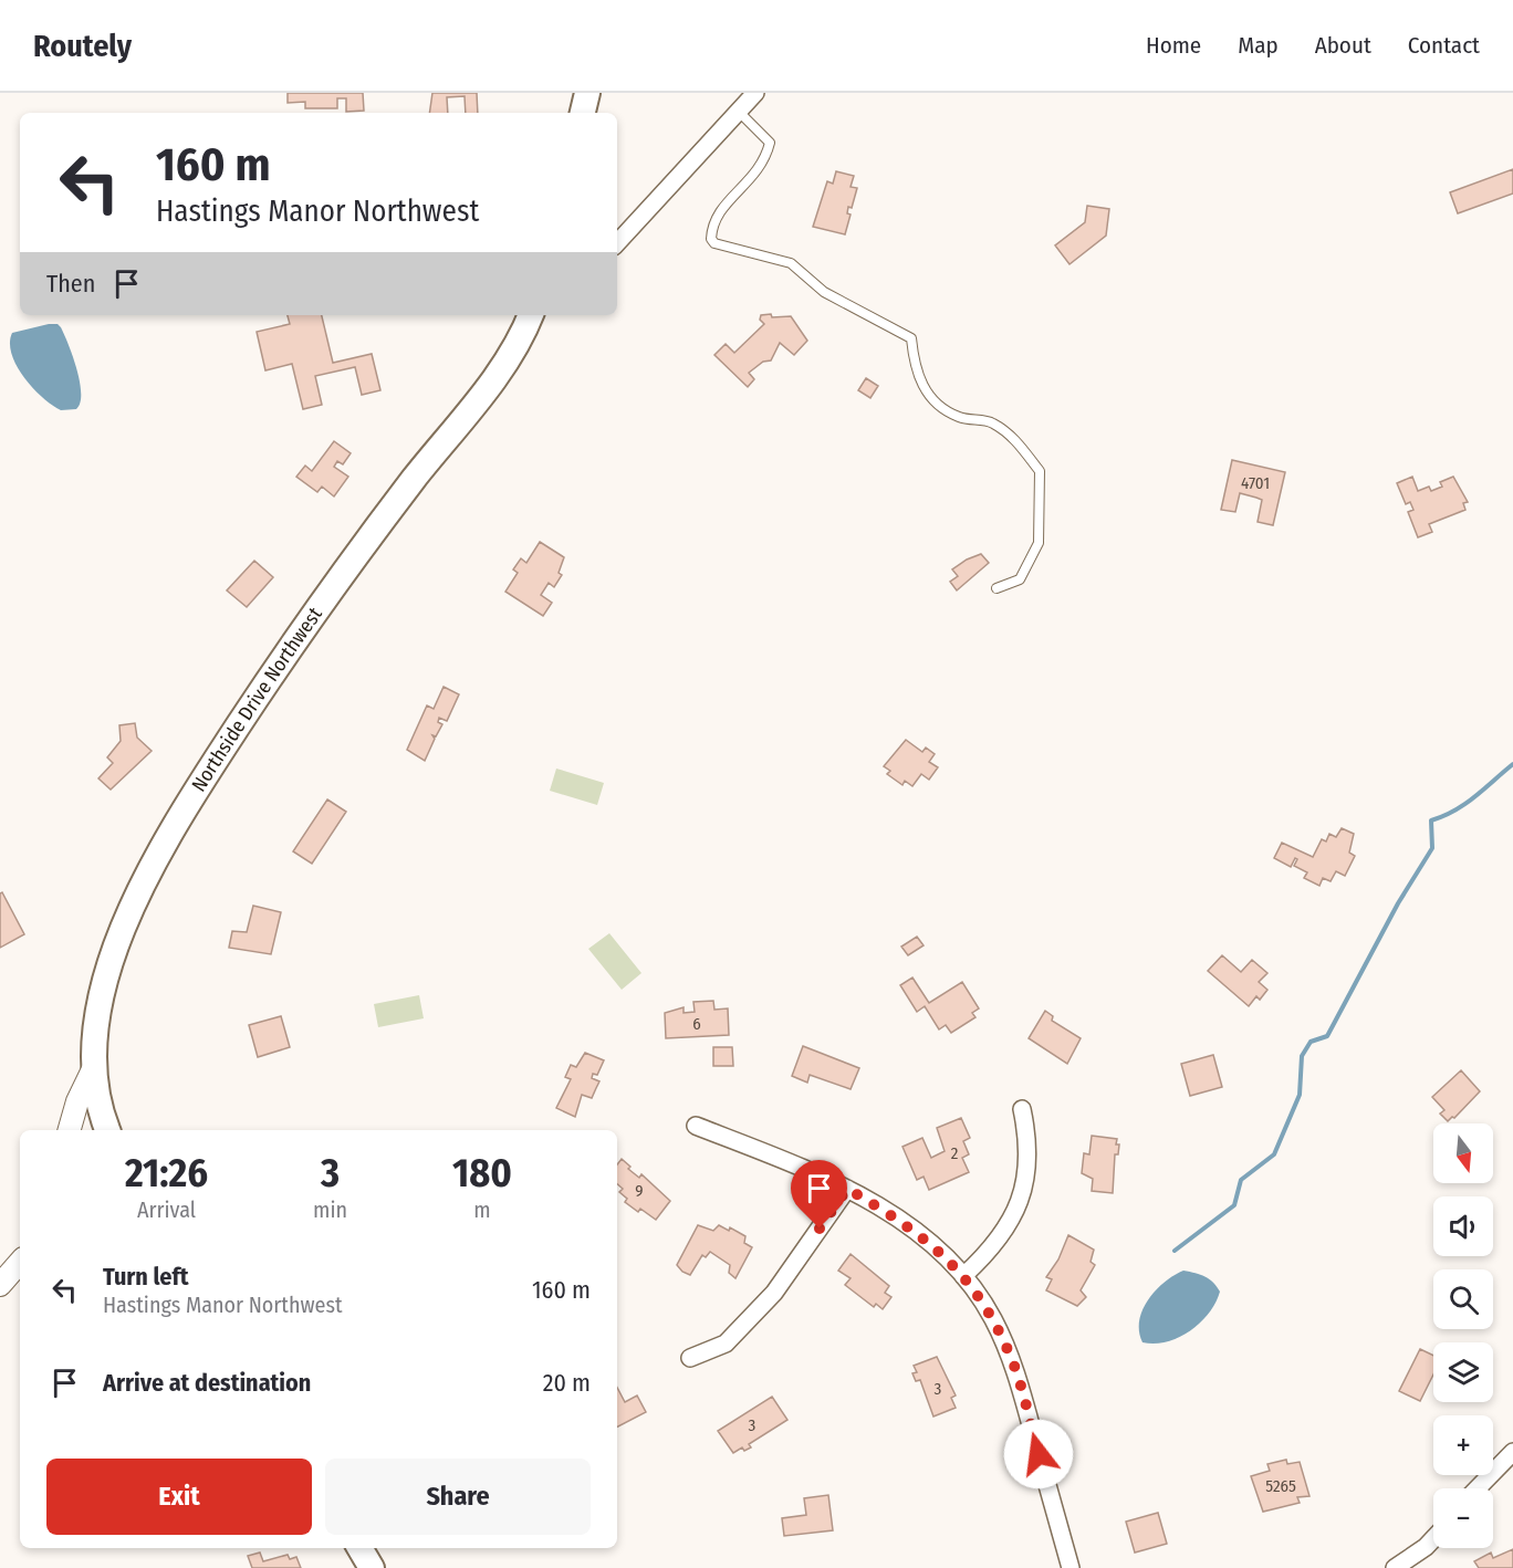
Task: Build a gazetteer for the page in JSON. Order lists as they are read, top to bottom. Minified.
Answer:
{"streets":{"main road":["Northside Drive Northwest"]},"house_numbers":["4701","6","2","9","3","3","5265"],"north":"bottom","page":{"header":"Routely","nav":["Home","Map","About","Contact"],"turn":["160 m","Hastings Manor Northwest"],"then":"Then","map_buttons":["+","−"],"eta":["21:26","Arrival","3","min","180","m"],"list":[{"name":"Turn left","note":"Hastings Manor Northwest","value":"160 m"},{"name":"Arrive at destination","value":"20 m"}],"buttons":["Exit","Share"]}}
